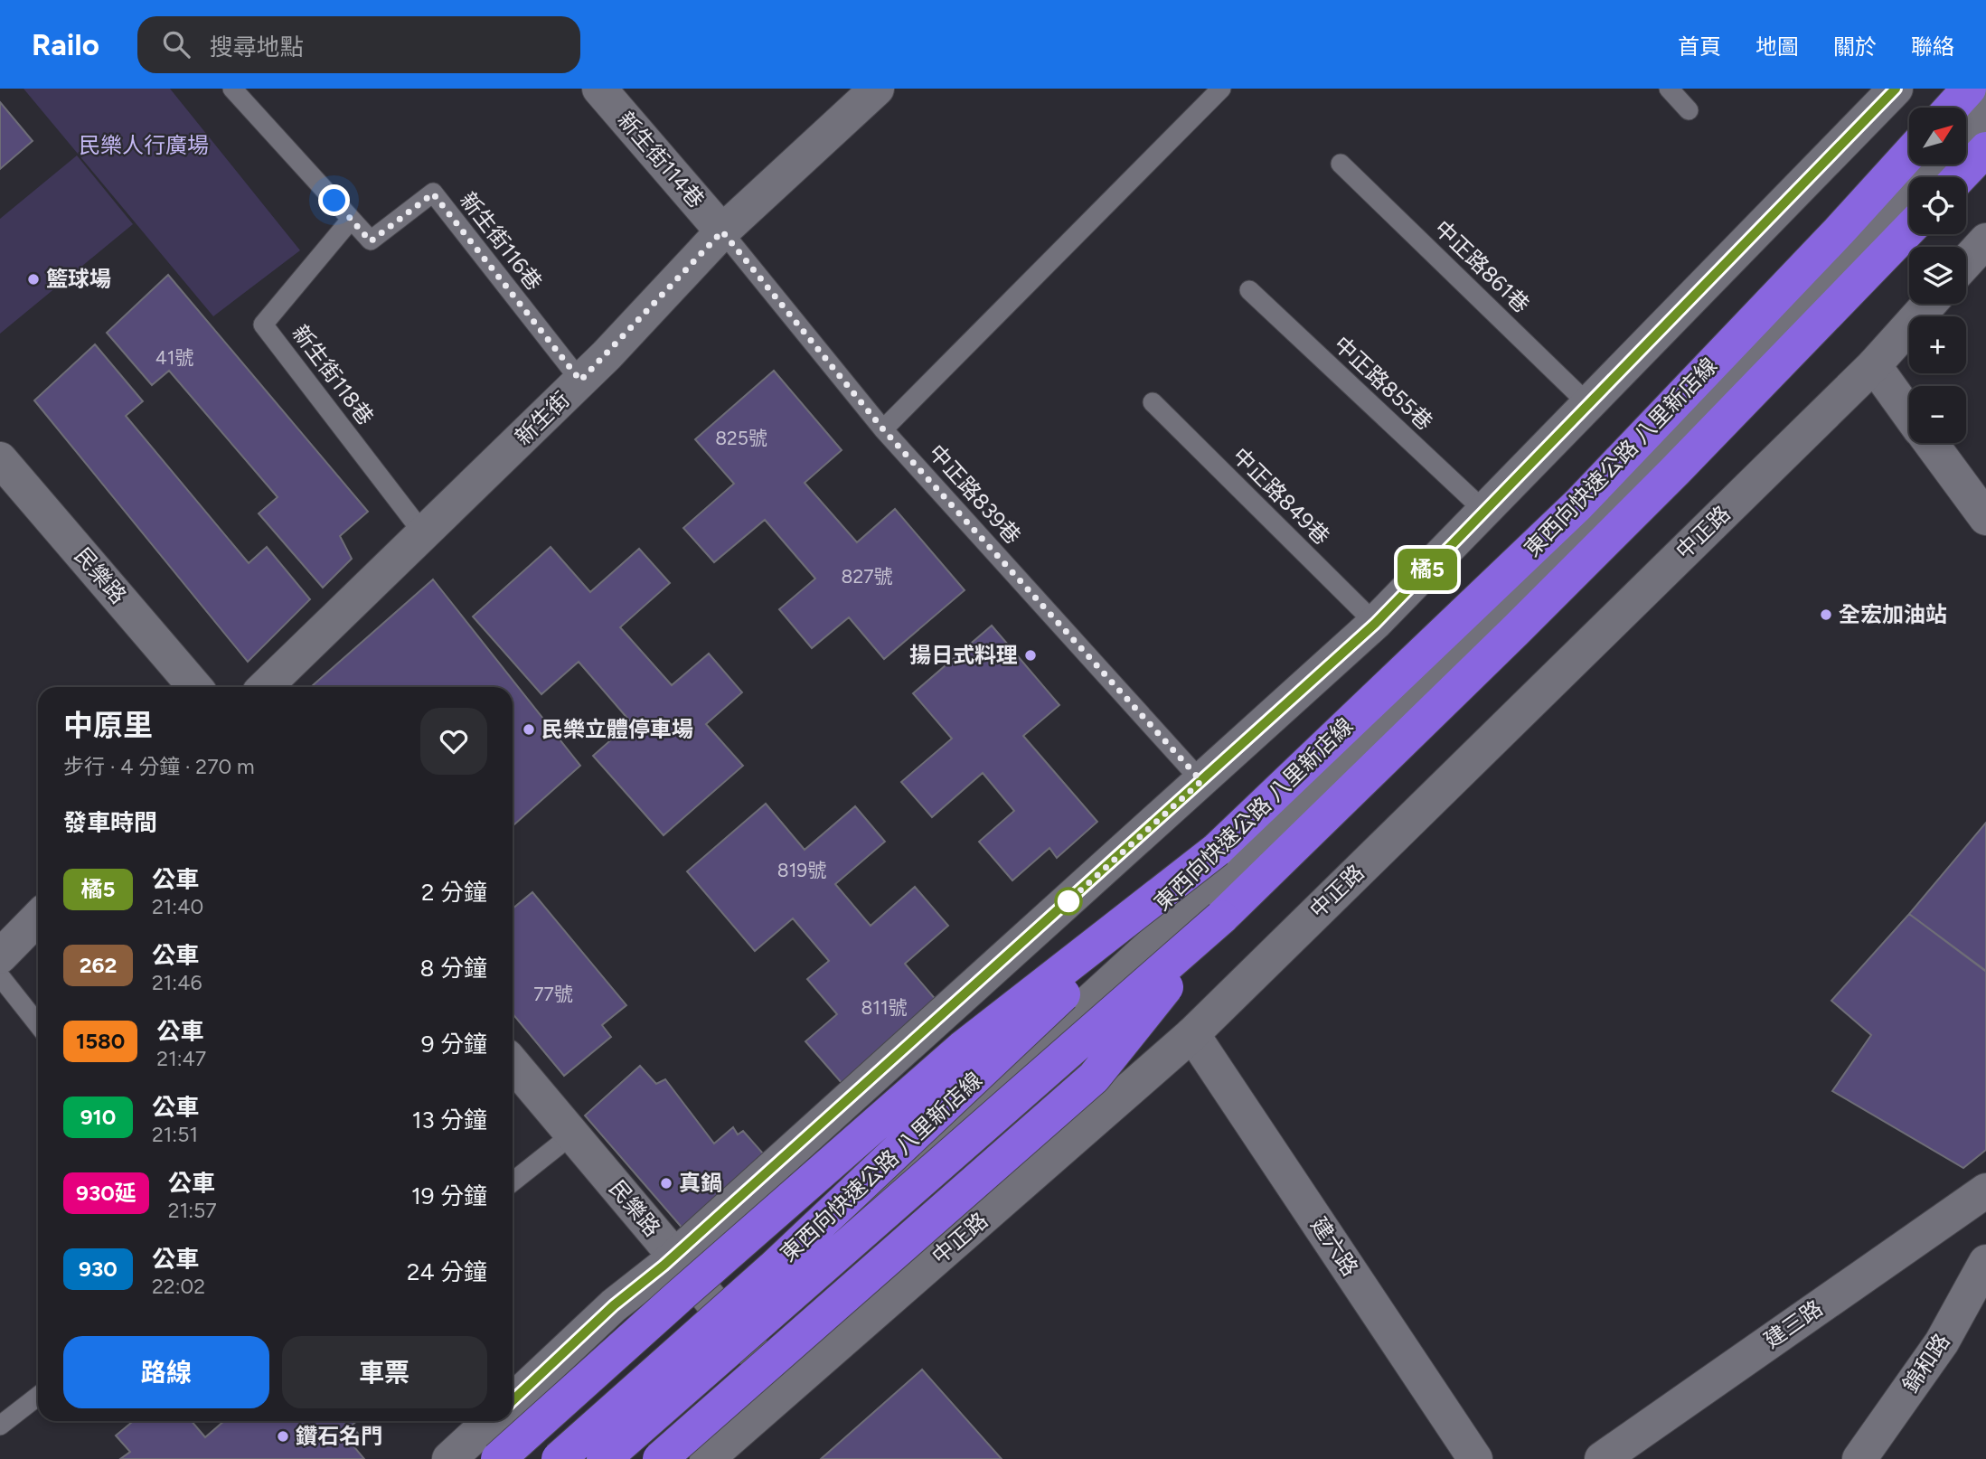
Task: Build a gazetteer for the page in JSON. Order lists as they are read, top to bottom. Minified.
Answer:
{"streets":{"highway":["東西向快速公路 八里新店線"],"main road":["新生街114巷","新生街","中正路","民樂路","建六路","建三路","錦和路"],"lane":["新生街116巷","中正路861巷","新生街118巷","中正路855巷","中正路839巷","中正路849巷"]},"crossings":[["新生街114巷","新生街"],["新生街114巷","中正路839巷"],["新生街116巷","新生街118巷"],["新生街116巷","新生街"],["新生街118巷","新生街"],["新生街","中正路839巷"],["中正路","民樂路"],["中正路","建六路"]],"parks":["民樂人行廣場"],"places":["籃球場","全宏加油站","揚日式料理","民樂立體停車場","真鍋","鑽石名門"],"lines":["bus line 橘5"],"house_numbers":["41號","825號","827號","819號","77號","811號"],"north":"top right","page":{"header":"Railo","search":"搜尋地點","nav":["首頁","地圖","關於","聯絡"],"on_map":"橘5","map_buttons":["+","−"],"heading":[["中原里","步行 · 4 分鐘 · 270 m"],"發車時間"],"list":[{"mark":"橘5","name":"公車","note":"21:40","value":"2 分鐘"},{"mark":"262","name":"公車","note":"21:46","value":"8 分鐘"},{"mark":"1580","name":"公車","note":"21:47","value":"9 分鐘"},{"mark":"910","name":"公車","note":"21:51","value":"13 分鐘"},{"mark":"930延","name":"公車","note":"21:57","value":"19 分鐘"},{"mark":"930","name":"公車","note":"22:02","value":"24 分鐘"}],"buttons":["路線","車票"]}}
